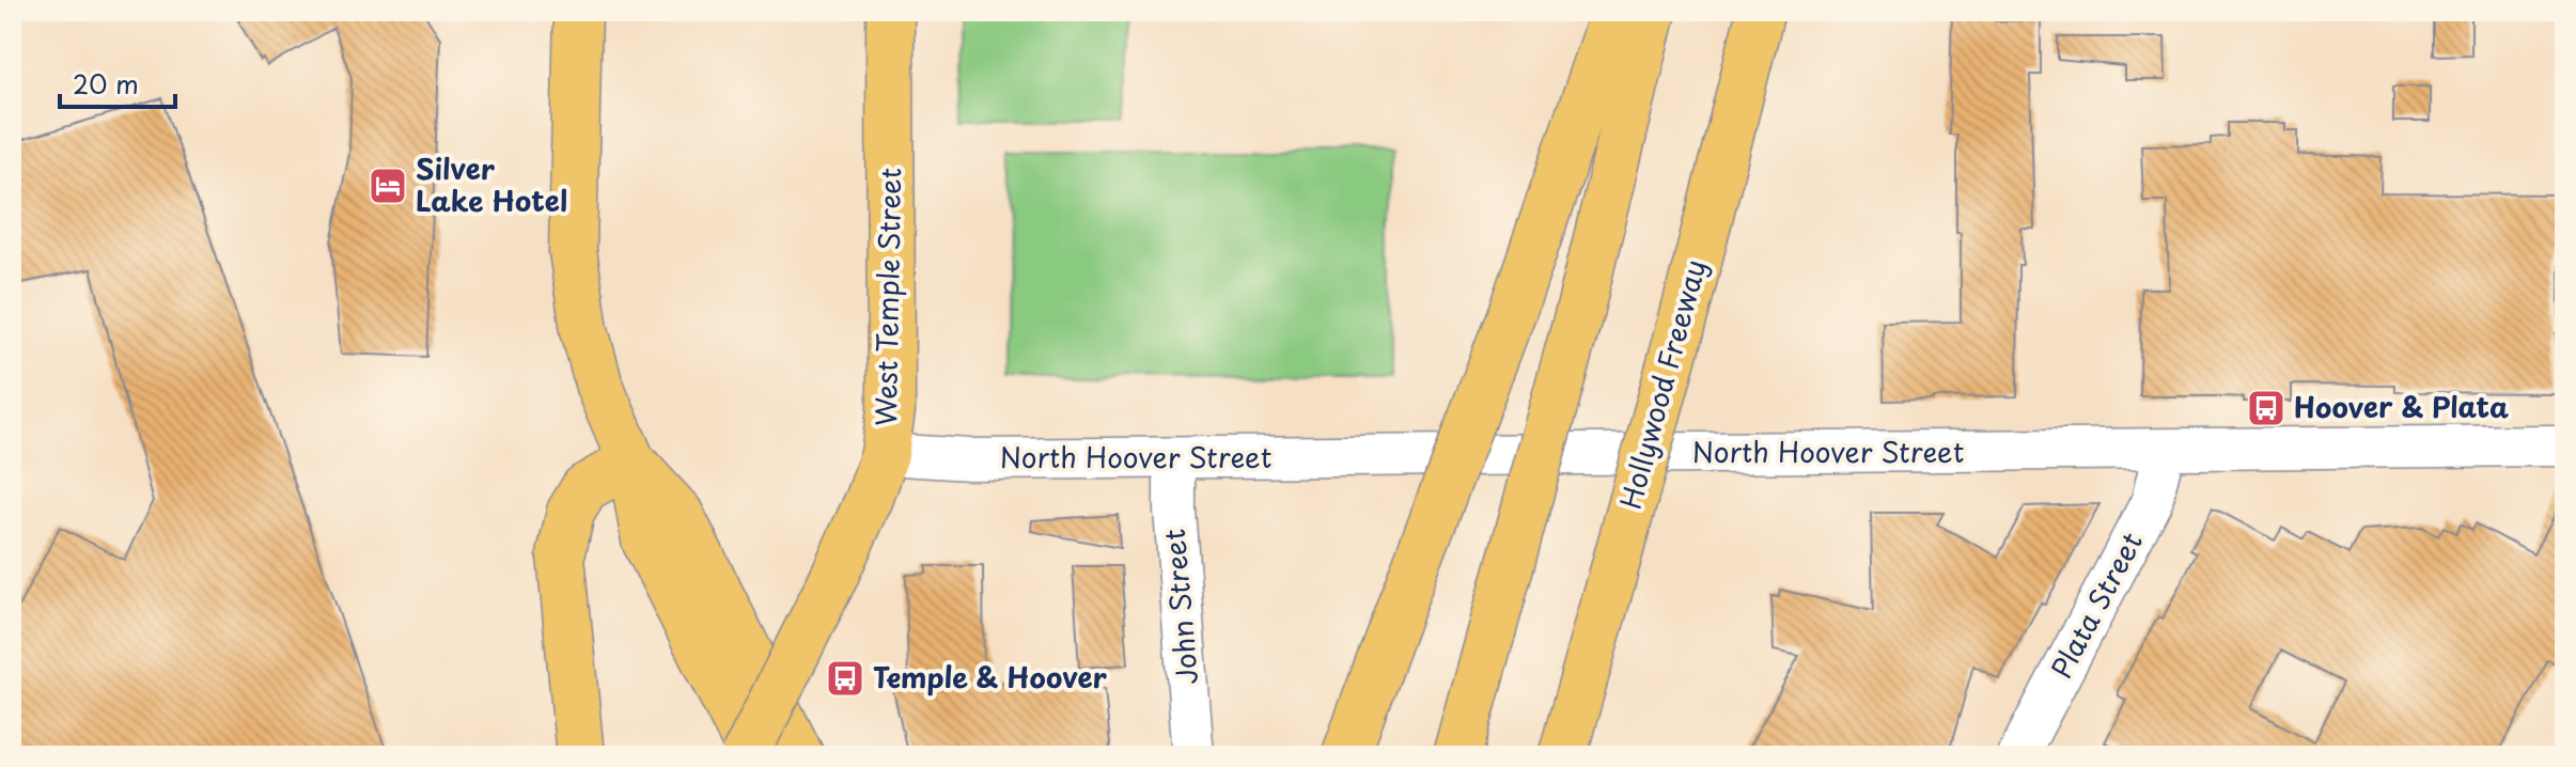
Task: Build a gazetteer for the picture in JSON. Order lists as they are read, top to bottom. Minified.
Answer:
{"streets":{"main road":["West Temple Street","Hollywood Freeway"],"street":["North Hoover Street","Plata Street","John Street"]},"crossings":[["West Temple Street","North Hoover Street"],["North Hoover Street","Plata Street"],["North Hoover Street","John Street"]],"places":{"hotel":["Silver Lake Hotel"],"bus stop":["Hoover & Plata","Temple & Hoover"]},"scale_bar":"20 m"}
